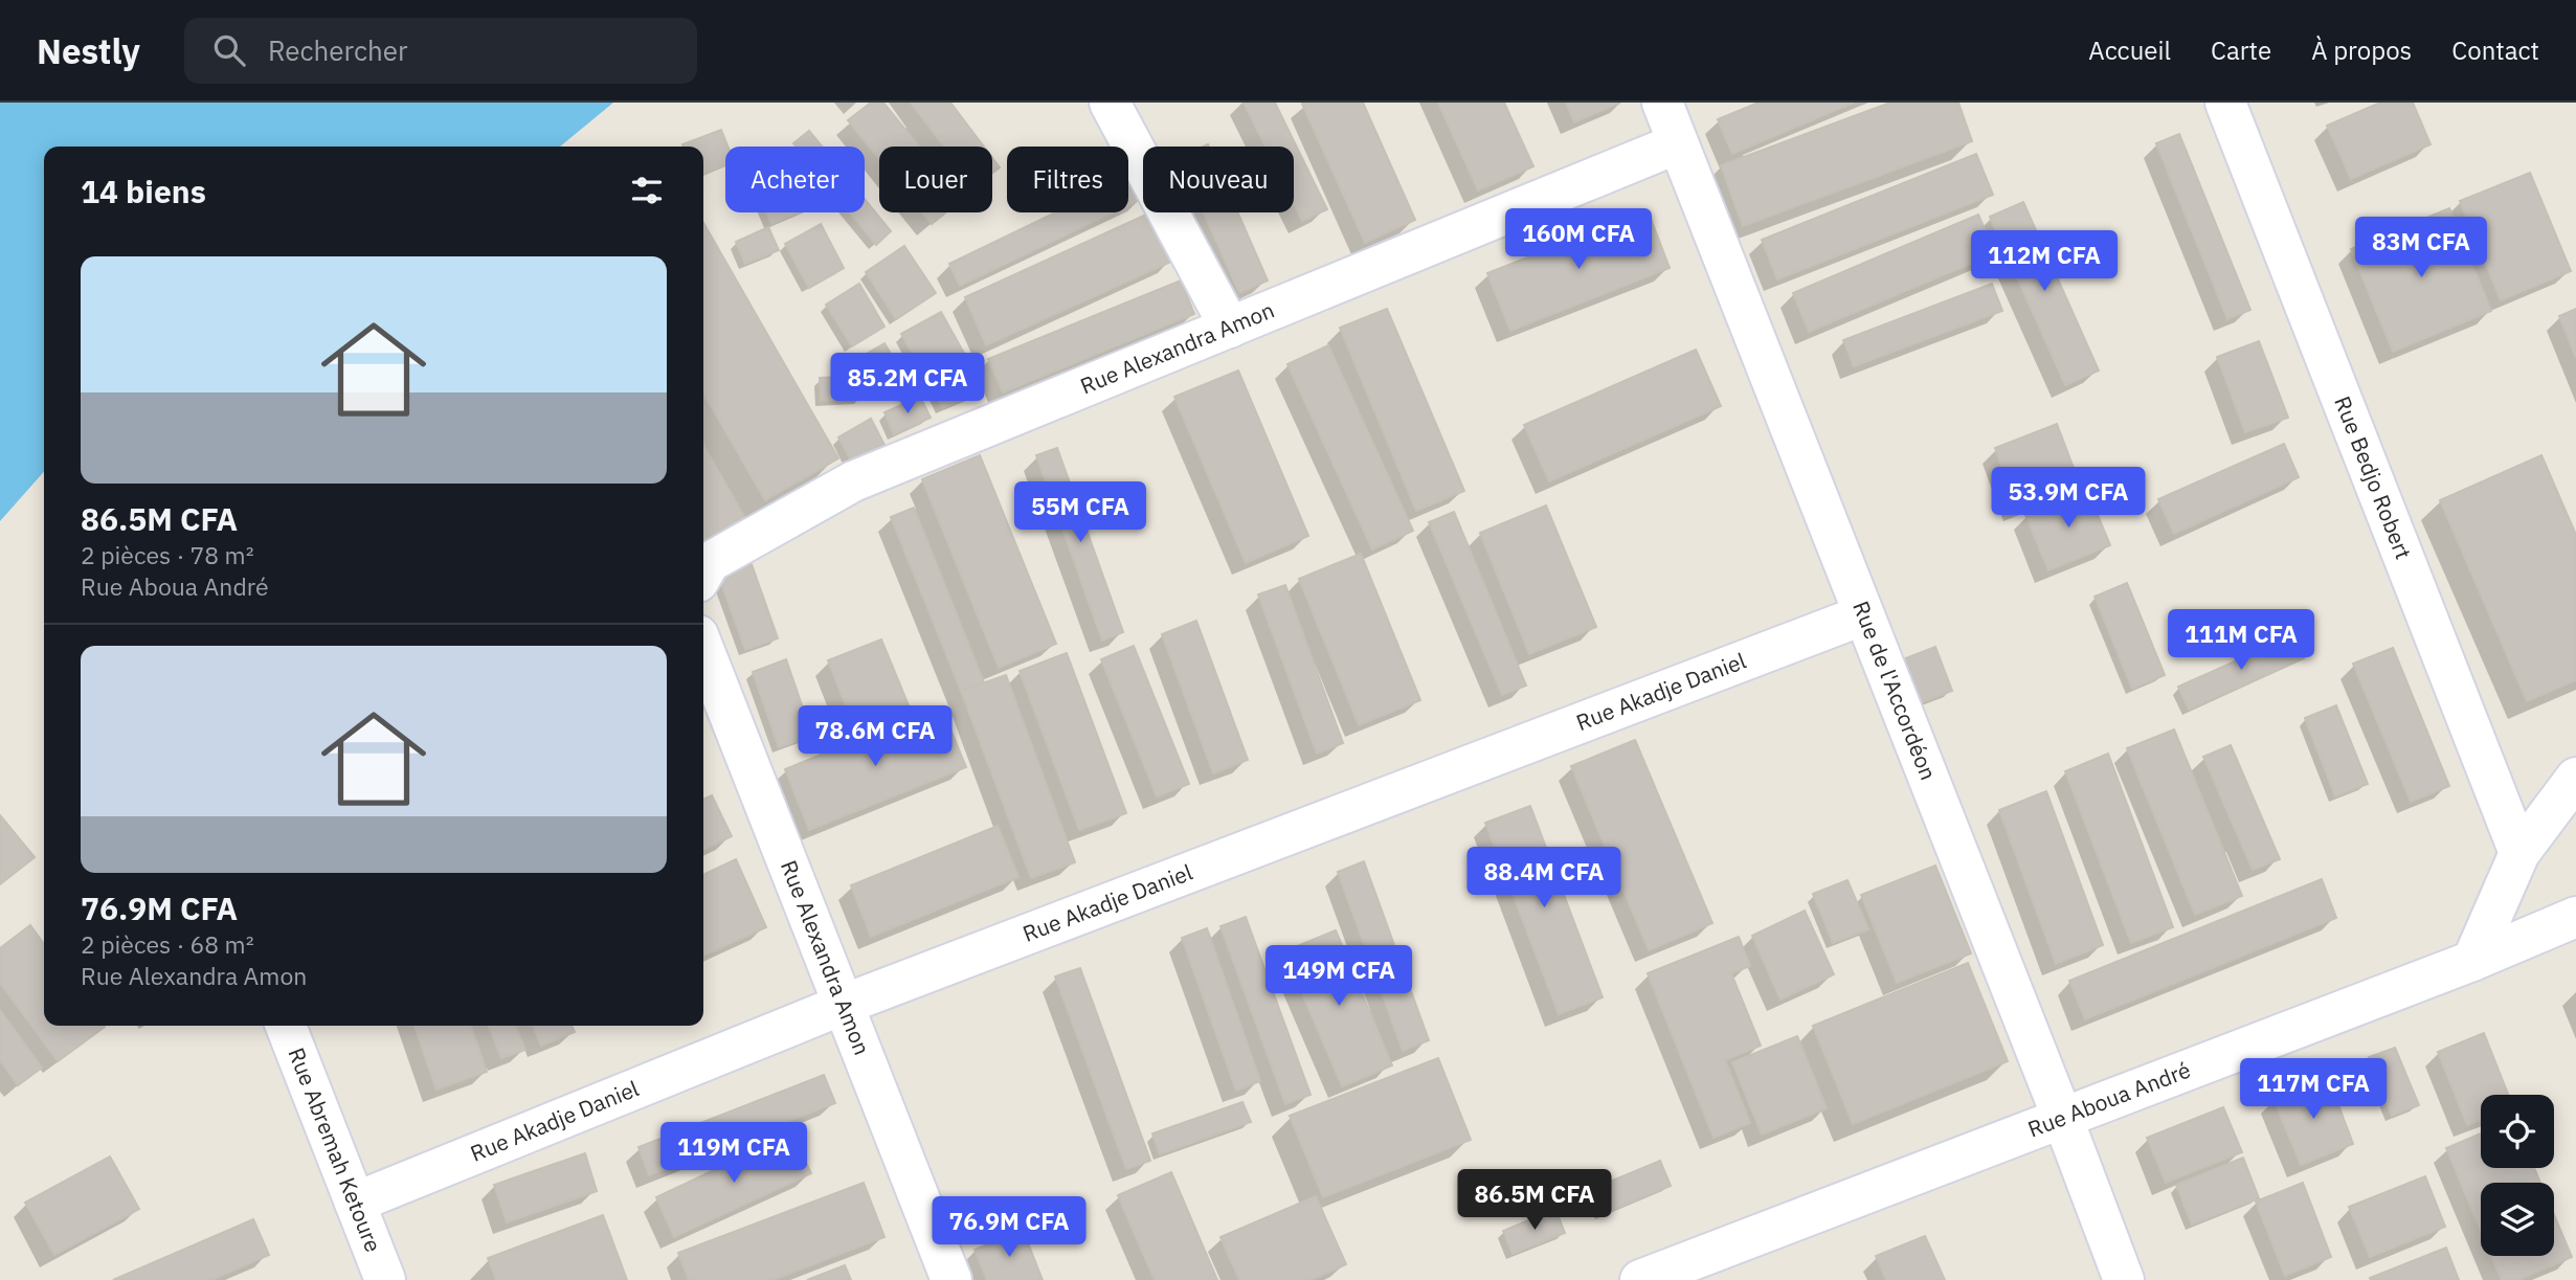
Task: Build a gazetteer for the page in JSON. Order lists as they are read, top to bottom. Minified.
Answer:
{"streets":{"street":["Rue Alexandra Amon","Rue Bedjo Robert","Rue Akadje Daniel","Rue de l'Accordéon","Rue Aboua André","Rue Abremah Ketoure"]},"crossings":[["Rue Alexandra Amon","Rue Akadje Daniel"],["Rue Alexandra Amon","Rue de l'Accordéon"],["Rue Akadje Daniel","Rue de l'Accordéon"],["Rue Akadje Daniel","Rue Abremah Ketoure"],["Rue de l'Accordéon","Rue Aboua André"]],"page":{"header":"Nestly","search":"Rechercher","nav":["Accueil","Carte","À propos","Contact"],"chip":["Acheter","Louer","Filtres","Nouveau"],"heading":"14 biens","price":["160M CFA","83M CFA","112M CFA","85.2M CFA","53.9M CFA","55M CFA","111M CFA","78.6M CFA","88.4M CFA","149M CFA","117M CFA","119M CFA","86.5M CFA","76.9M CFA"],"list":[{"name":"86.5M CFA","note":"2 pièces · 78 m² · Rue Aboua André"},{"name":"76.9M CFA","note":"2 pièces · 68 m² · Rue Alexandra Amon"}]}}
